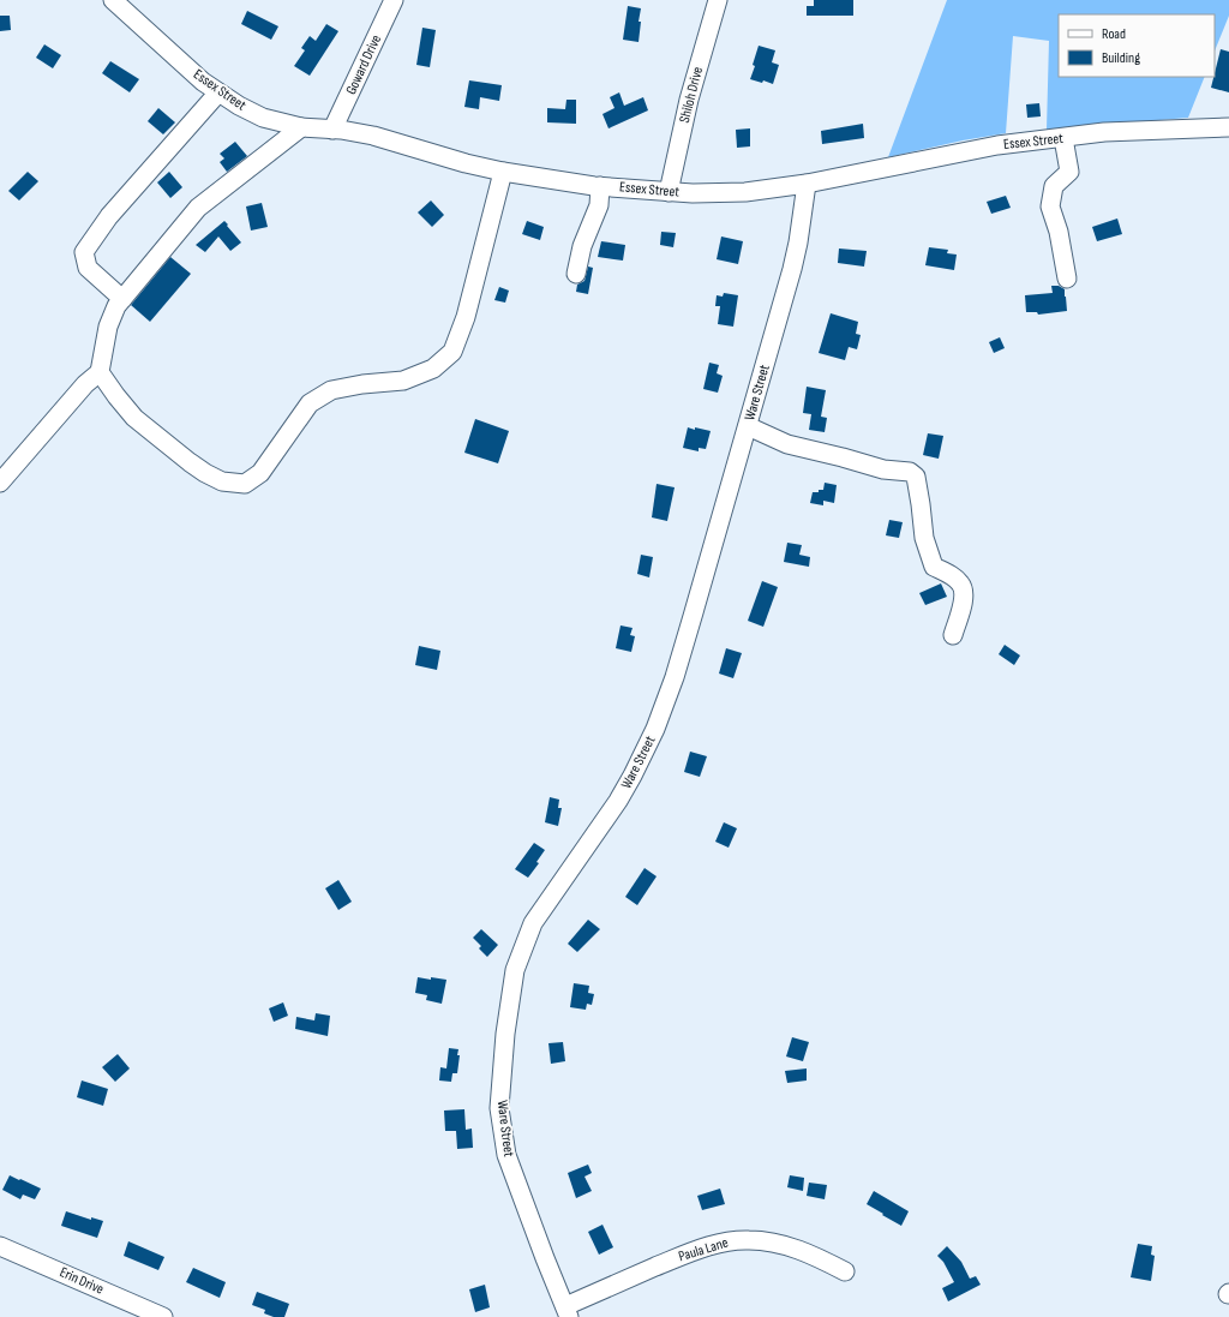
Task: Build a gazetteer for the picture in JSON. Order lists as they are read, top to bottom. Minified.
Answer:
{"streets":{"street":["Goward Drive","Essex Street","Shiloh Drive","Ware Street","Paula Lane","Erin Drive"]},"crossings":[["Goward Drive","Essex Street"],["Essex Street","Shiloh Drive"],["Essex Street","Ware Street"],["Ware Street","Paula Lane"]],"legend":["Road","Building"]}
